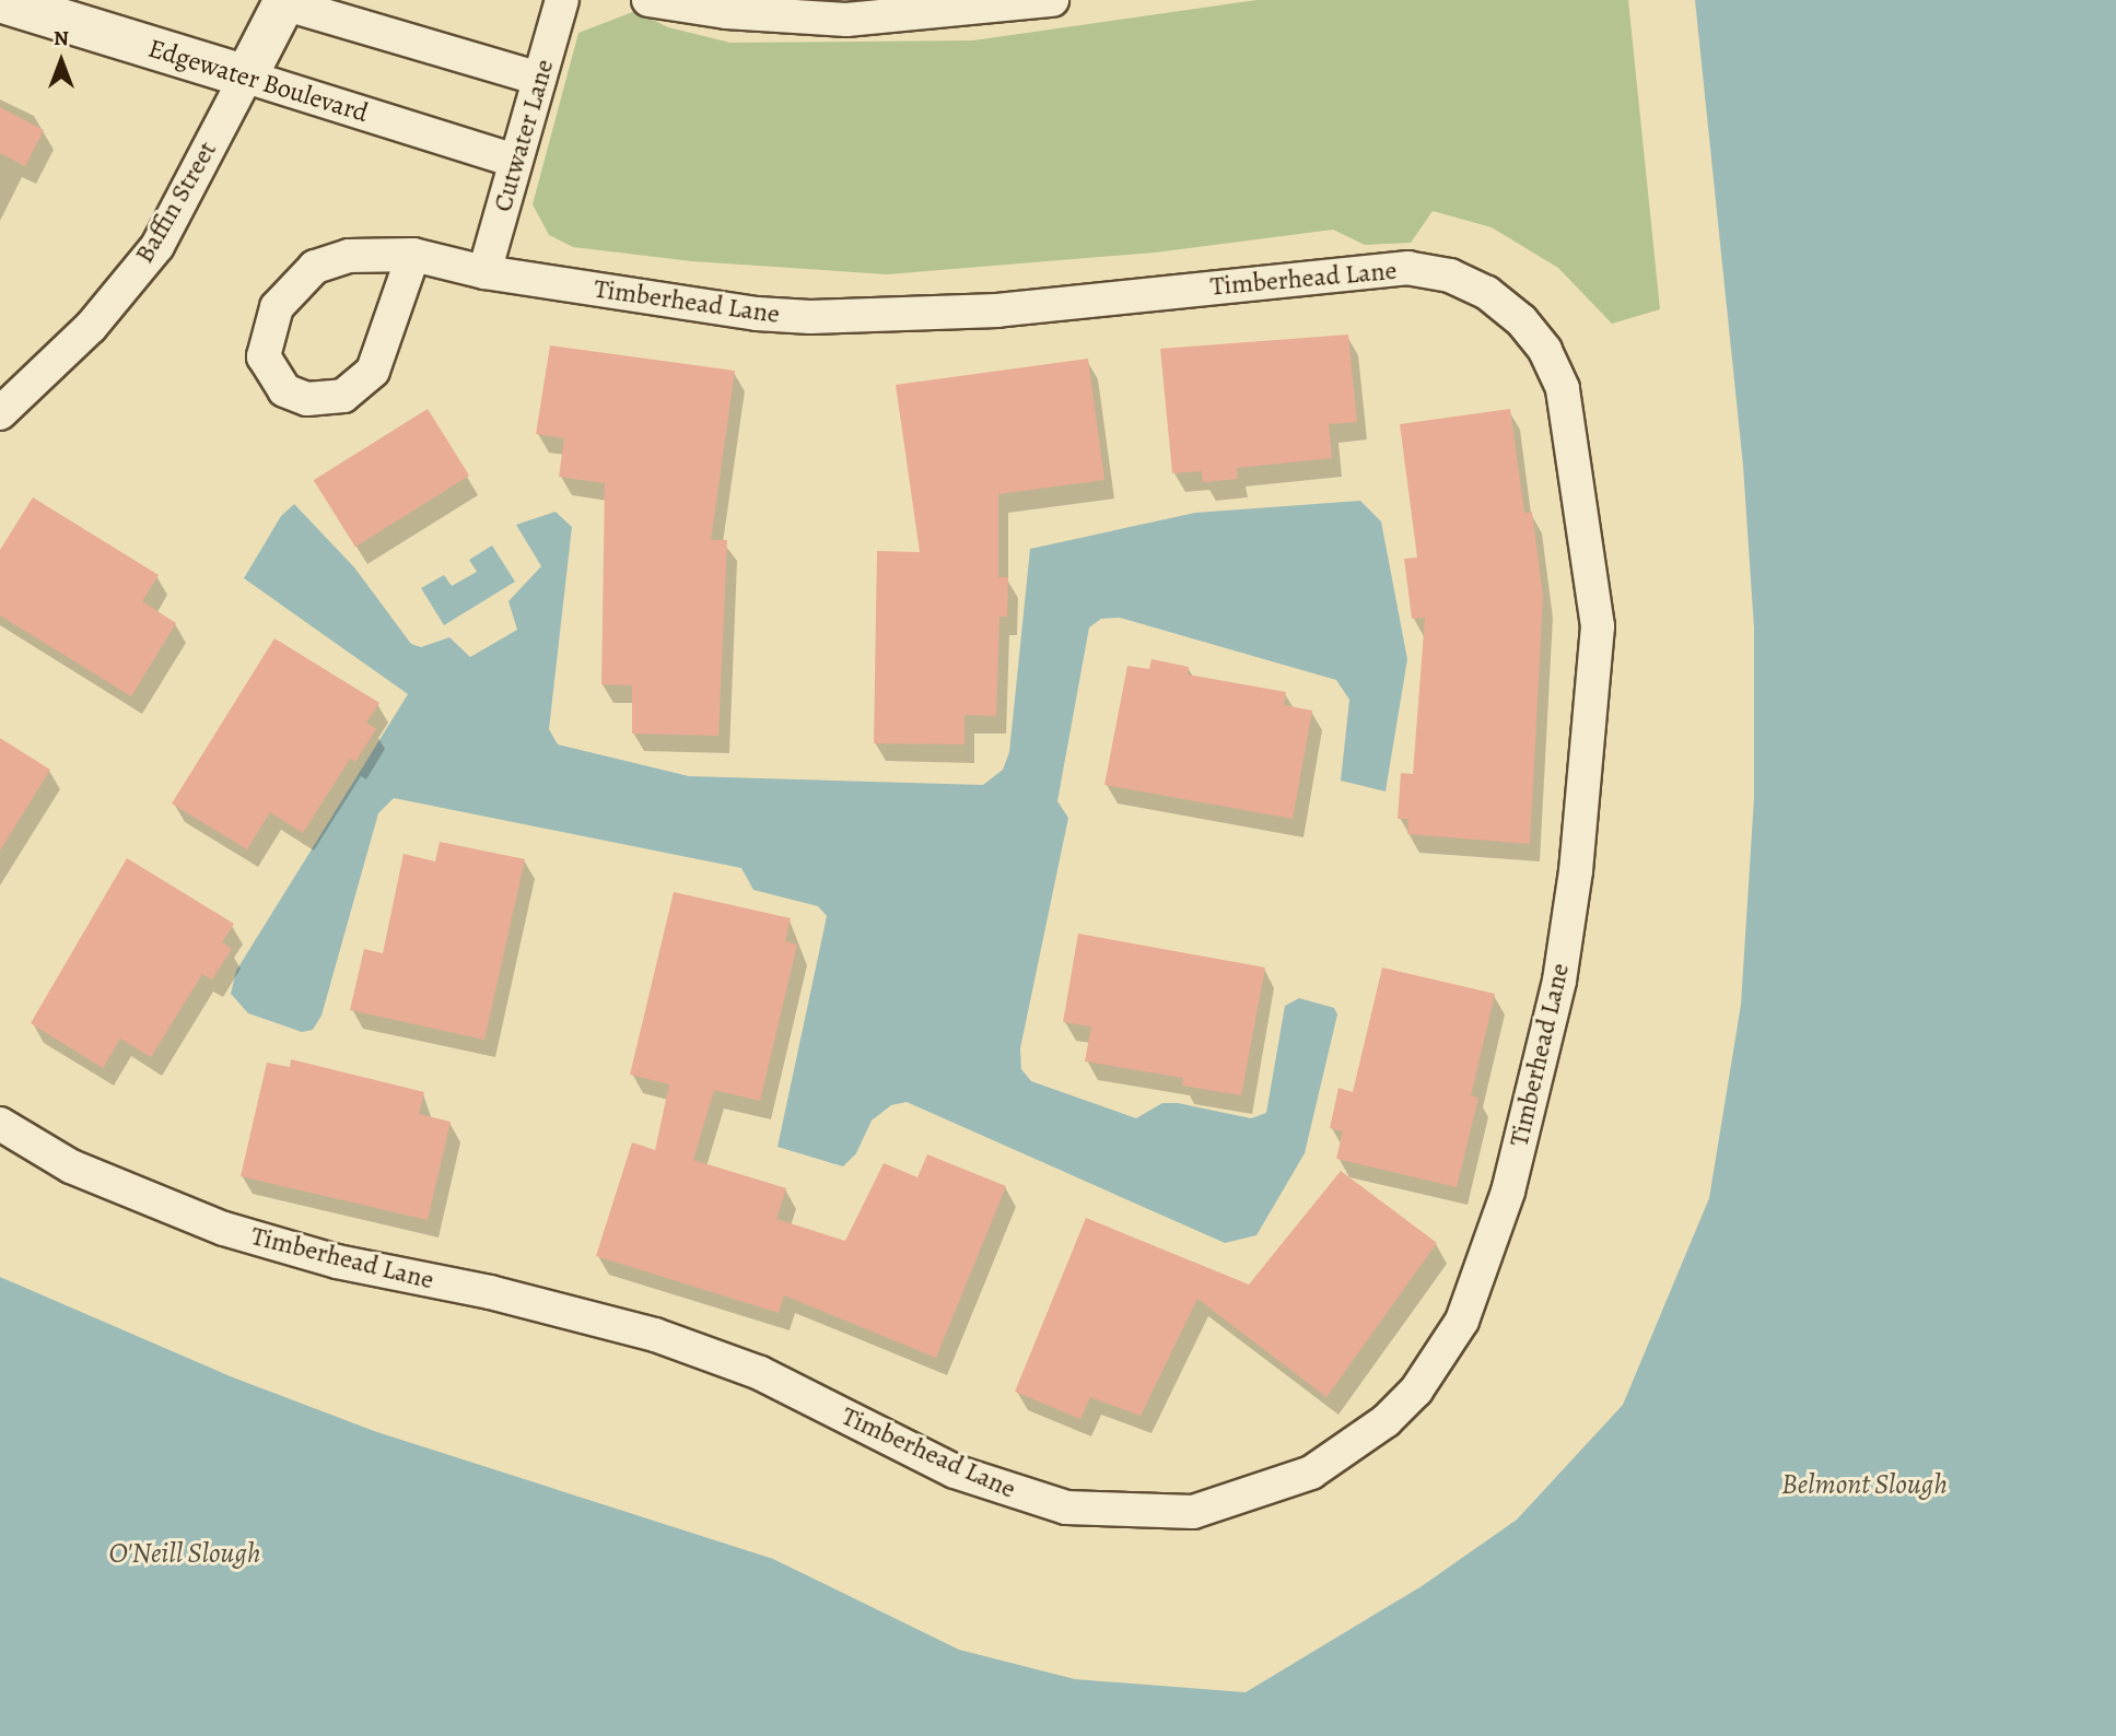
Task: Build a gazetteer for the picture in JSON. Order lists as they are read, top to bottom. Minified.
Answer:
{"streets":{"street":["Edgewater Boulevard","Cutwater Lane","Baffin Street","Timberhead Lane"]},"crossings":[["Edgewater Boulevard","Cutwater Lane"],["Edgewater Boulevard","Baffin Street"],["Cutwater Lane","Timberhead Lane"]],"water":["Belmont Slough","O'Neill Slough"],"north":"top"}
